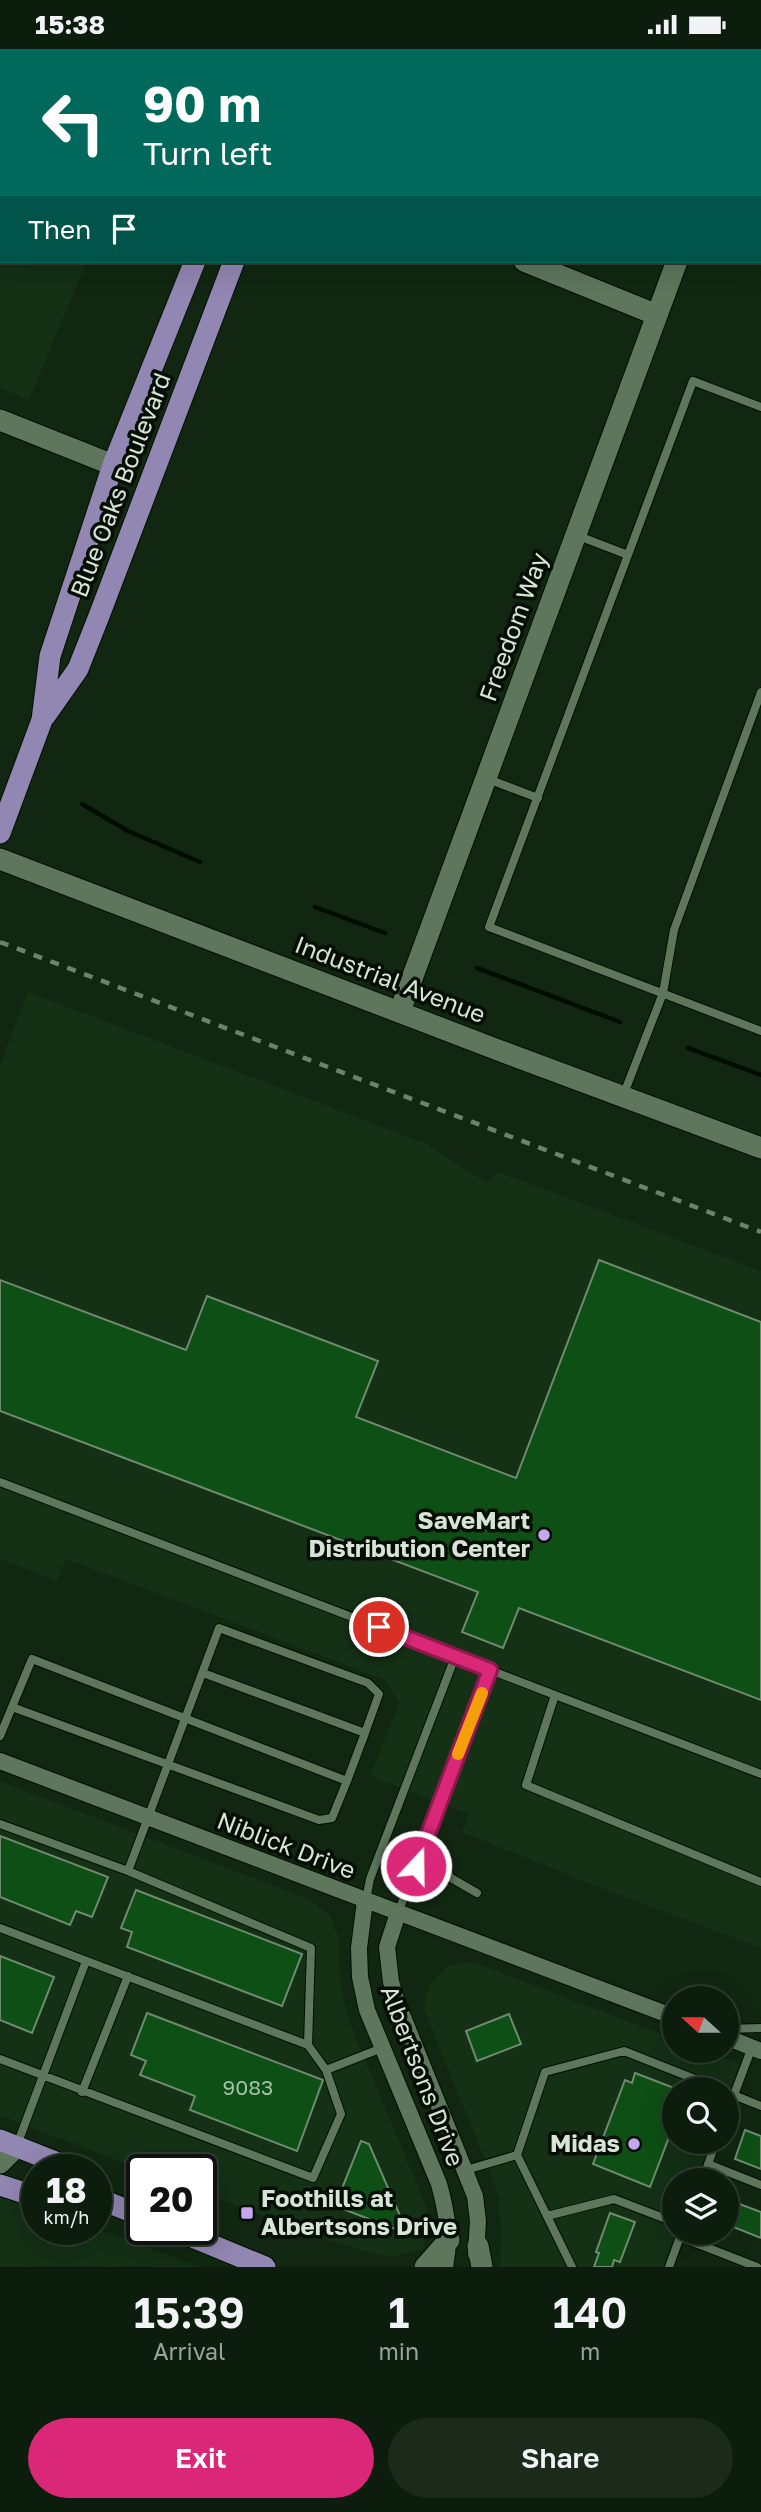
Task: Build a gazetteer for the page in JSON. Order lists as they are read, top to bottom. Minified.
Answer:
{"streets":{"main road":["Blue Oaks Boulevard"],"street":["Freedom Way","Industrial Avenue","Niblick Drive","Albertsons Drive"]},"crossings":[["Freedom Way","Industrial Avenue"],["Niblick Drive","Albertsons Drive"]],"places":{"other":["SaveMart Distribution Center","Midas"],"transit":["Foothills at Albertsons Drive"]},"house_numbers":["9083"],"north":"left","page":{"status":"15:38","turn":["90 m","Turn left"],"then":"Then","speed":"18 km/h","limit":"20","eta":["15:39","Arrival","1","min","140","m"],"buttons":["Exit","Share"]}}
